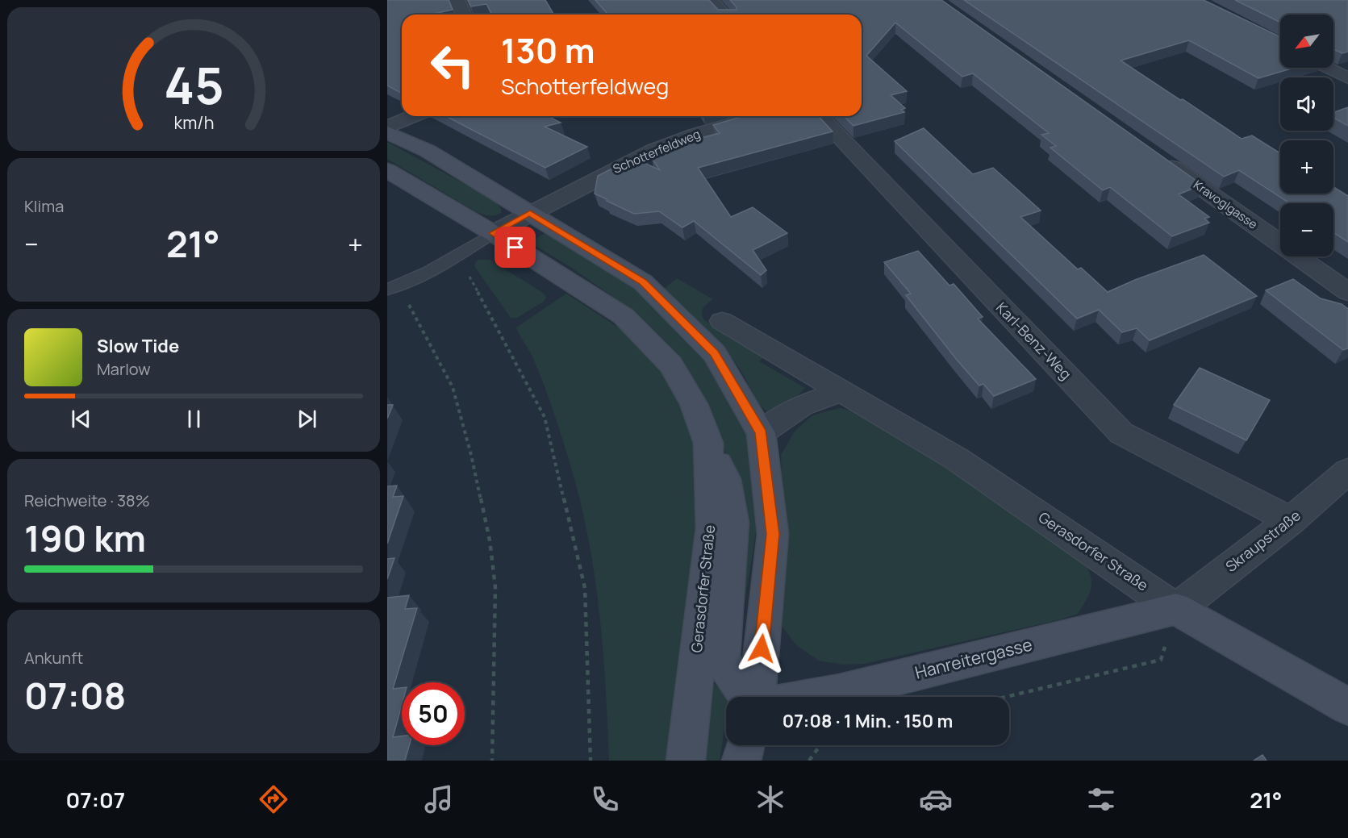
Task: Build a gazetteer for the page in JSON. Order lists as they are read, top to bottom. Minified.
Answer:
{"streets":{"main road":["Gerasdorfer Straße","Hanreitergasse"],"street":["Schotterfeldweg","Kravoglgasse","Karl-Benz-Weg","Skraupstraße"]},"crossings":[["Schotterfeldweg","Gerasdorfer Straße"],["Karl-Benz-Weg","Skraupstraße"],["Skraupstraße","Gerasdorfer Straße"],["Skraupstraße","Hanreitergasse"],["Gerasdorfer Straße","Hanreitergasse"]],"north":"bottom left","page":{"map_buttons":["+","−"],"turn":["130 m","Schotterfeldweg"],"tile":["Klima",["Reichweite · 38%","190 km"],["Ankunft","07:08"]],"heat":["−","21°","+"],"song":["Slow Tide","Marlow"],"limit":"50","trip":"07:08 · 1 Min. · 150 m","tabs":["07:07","21°"],"gauge":["45","km/h"]}}
